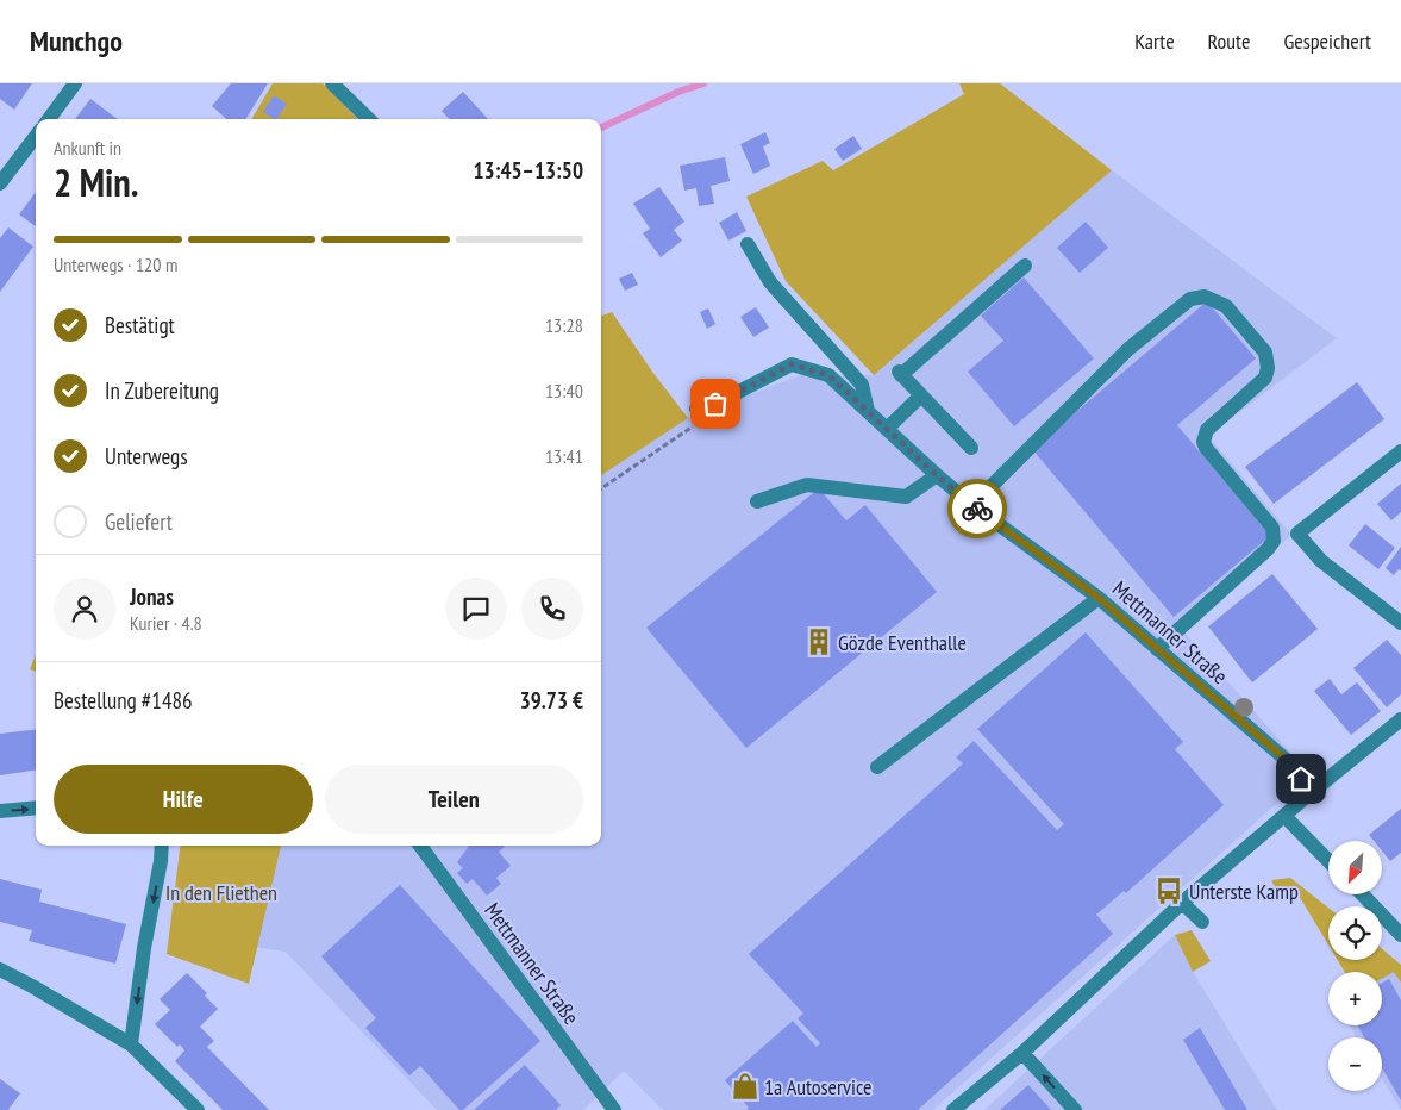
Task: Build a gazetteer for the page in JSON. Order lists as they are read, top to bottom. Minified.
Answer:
{"streets":{"street":["Mettmanner Straße"]},"parks":["In den Fliethen"],"places":{"building":["Gözde Eventhalle"],"bus stop":["Unterste Kamp"],"shop":["1a Autoservice"]},"north":"bottom left","page":{"header":"Munchgo","nav":["Karte","Route","Gespeichert"],"heading":["2 Min.","Ankunft in","13:45–13:50"],"panel":["Jonas","Kurier · 4.8","Bestellung #1486","39.73 €"],"bar":"Unterwegs · 120 m","list":[["Bestätigt","13:28"],["In Zubereitung","13:40"],["Unterwegs","13:41"],"Geliefert"],"buttons":["Hilfe","Teilen"],"map_buttons":["+","−"]}}
